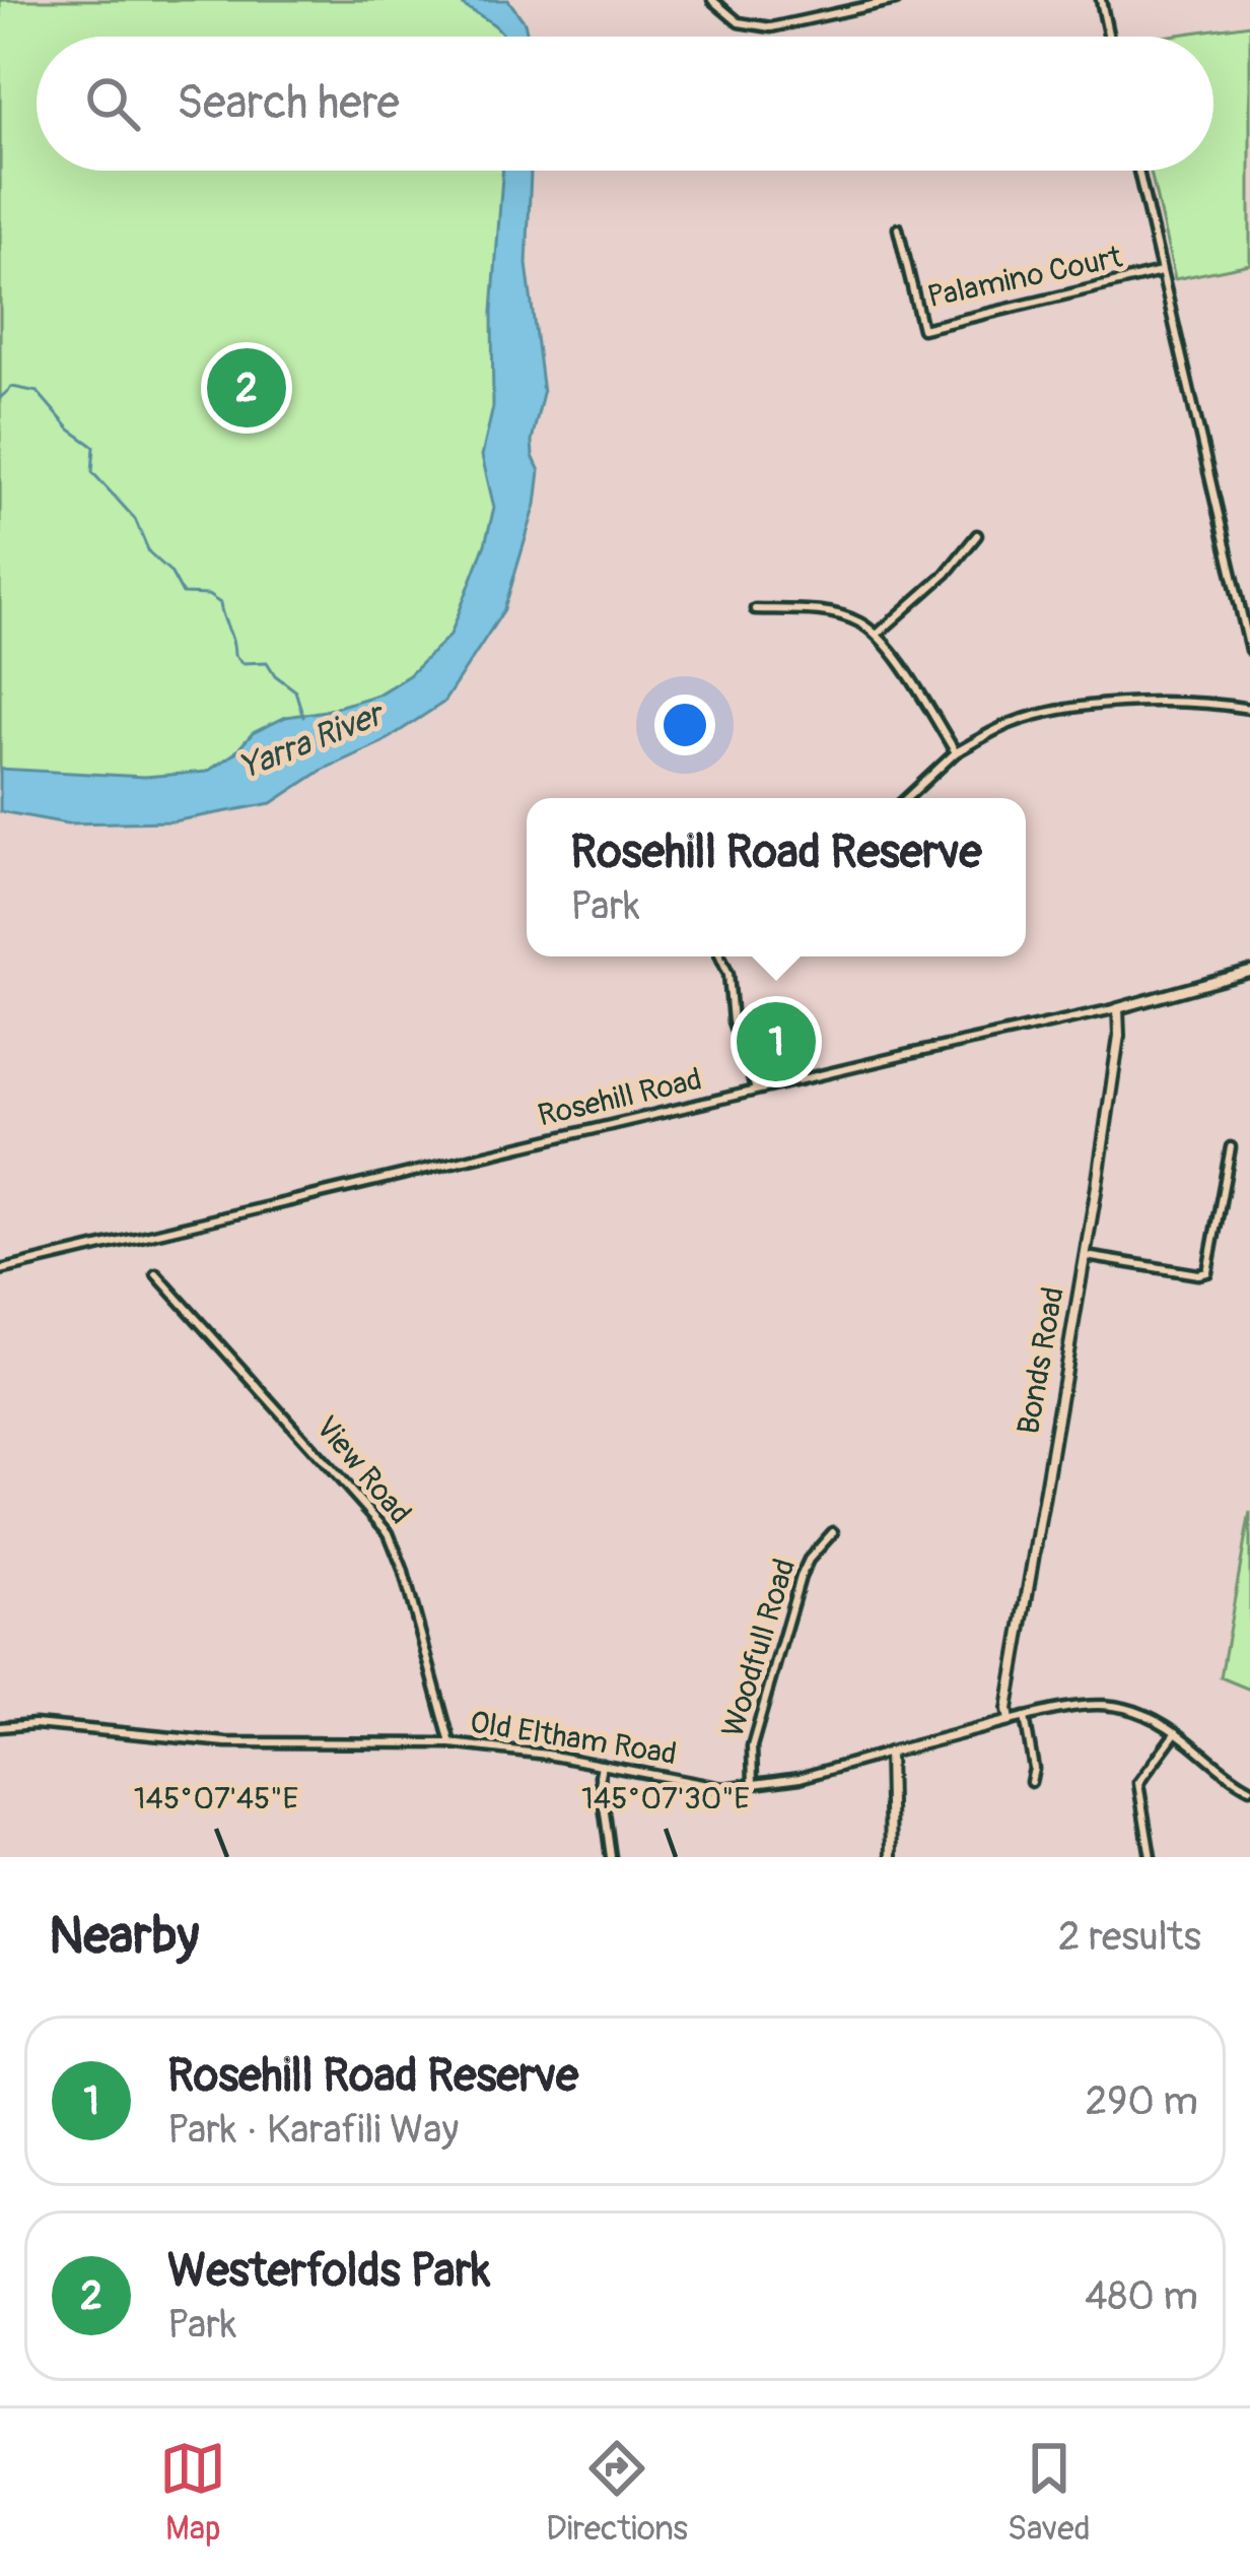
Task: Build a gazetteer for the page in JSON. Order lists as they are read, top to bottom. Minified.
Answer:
{"streets":{"street":["Palamino Court","Rosehill Road","Bonds Road","View Road","Woodfull Road","Old Eltham Road"]},"crossings":[["Rosehill Road","Bonds Road"],["Bonds Road","Old Eltham Road"],["View Road","Old Eltham Road"],["Woodfull Road","Old Eltham Road"]],"water":["Yarra River"],"page":{"search":"Search here","pins":["2","1"],"popup":["Rosehill Road Reserve","Park"],"heading":["Nearby","2 results"],"list":[{"mark":"1","name":"Rosehill Road Reserve","note":"Park · Karafili Way","value":"290 m"},{"mark":"2","name":"Westerfolds Park","note":"Park","value":"480 m"}],"nav":["Map","Directions","Saved"]},"coordinates":["145°07'45\"E","145°07'30\"E"]}
